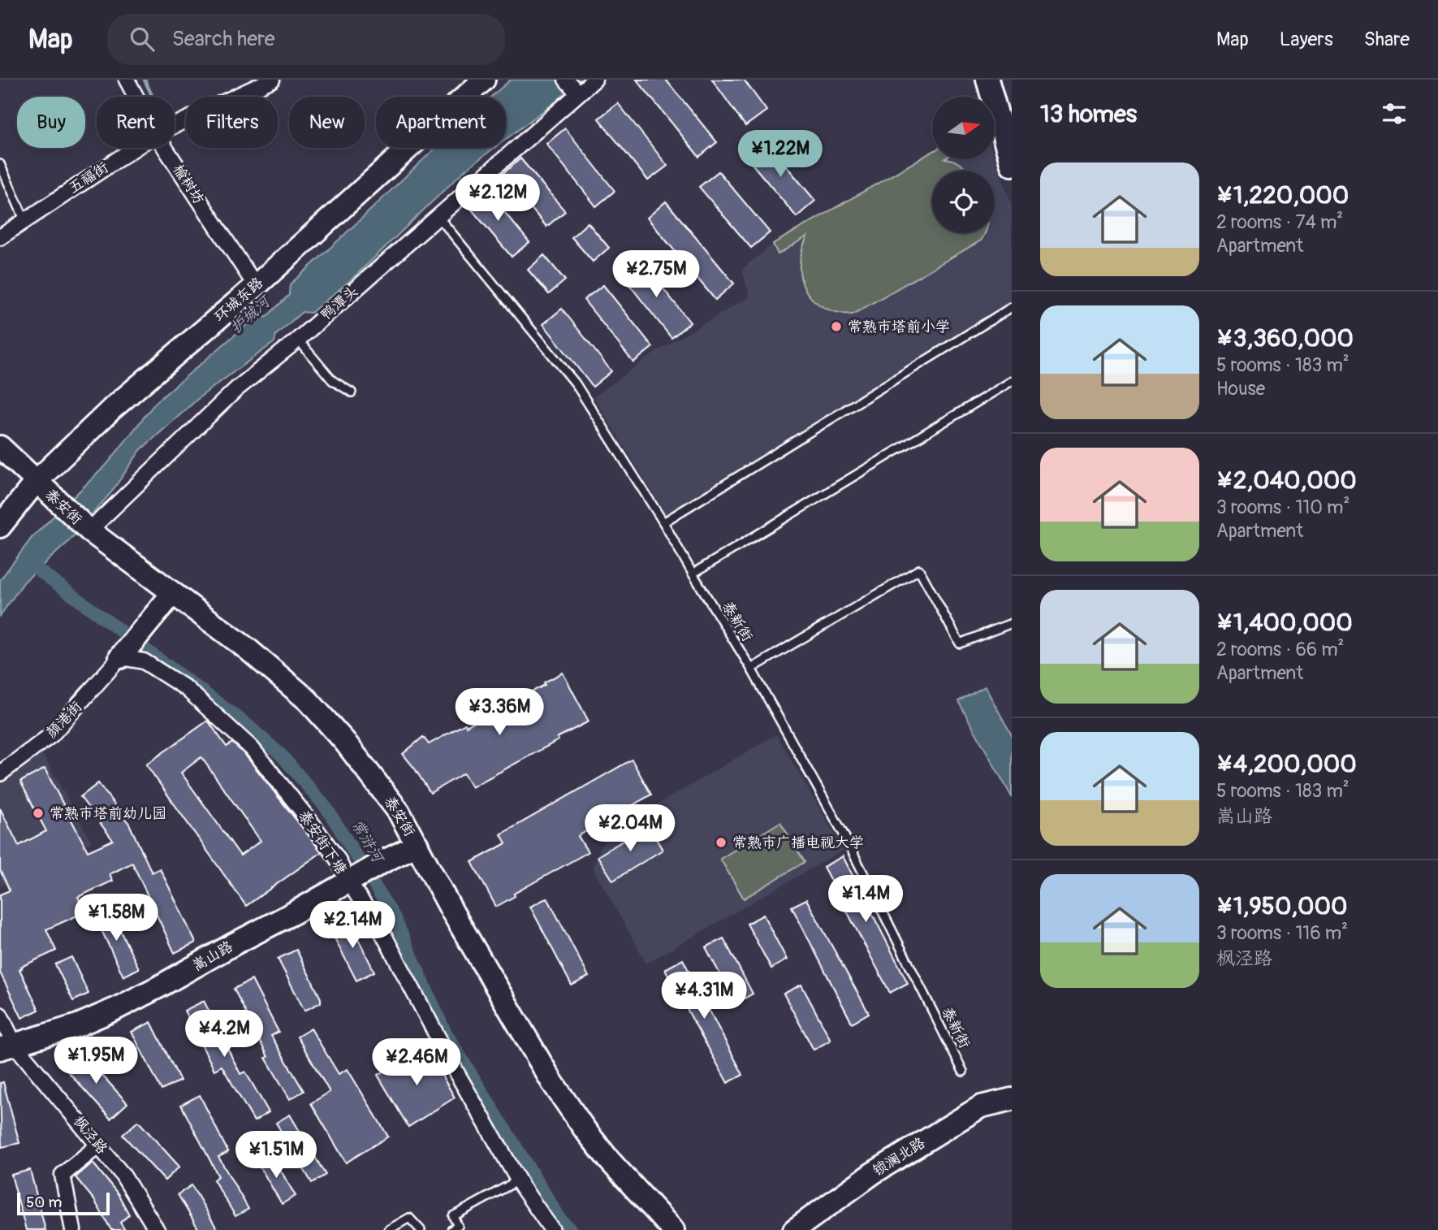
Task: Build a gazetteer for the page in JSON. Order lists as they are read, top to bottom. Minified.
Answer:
{"streets":{"street":["五福街","榆树坊","环城东路","鸭潭头","泰安街","颜港街","泰安街下塘","嵩山路","枫泾路","锁澜北路"],"lane":["泰新街"]},"crossings":[["榆树坊","环城东路"],["环城东路","泰安街"],["鸭潭头","泰安街"],["鸭潭头","泰新街"],["泰安街","嵩山路"],["颜港街","泰安街下塘"],["泰安街下塘","嵩山路"],["嵩山路","枫泾路"]],"water":["护城河","常浒河"],"places":["常熟市塔前小学","常熟市塔前幼儿园","常熟市广播电视大学"],"scale_bar":"50 m","north":"right","page":{"header":"Map","search":"Search here","nav":["Map","Layers","Share"],"heading":"13 homes","chip":["Buy","Rent","Filters","New","Apartment"],"price":["¥1.22M","¥2.12M","¥2.75M","¥3.36M","¥2.04M","¥1.4M","¥1.58M","¥2.14M","¥4.31M","¥4.2M","¥1.95M","¥2.46M","¥1.51M"],"list":[{"name":"¥1,220,000","note":"2 rooms · 74 m² · Apartment"},{"name":"¥3,360,000","note":"5 rooms · 183 m² · House"},{"name":"¥2,040,000","note":"3 rooms · 110 m² · Apartment"},{"name":"¥1,400,000","note":"2 rooms · 66 m² · Apartment"},{"name":"¥4,200,000","note":"5 rooms · 183 m² · 嵩山路"},{"name":"¥1,950,000","note":"3 rooms · 116 m² · 枫泾路"}],"scale":"50 m"}}
